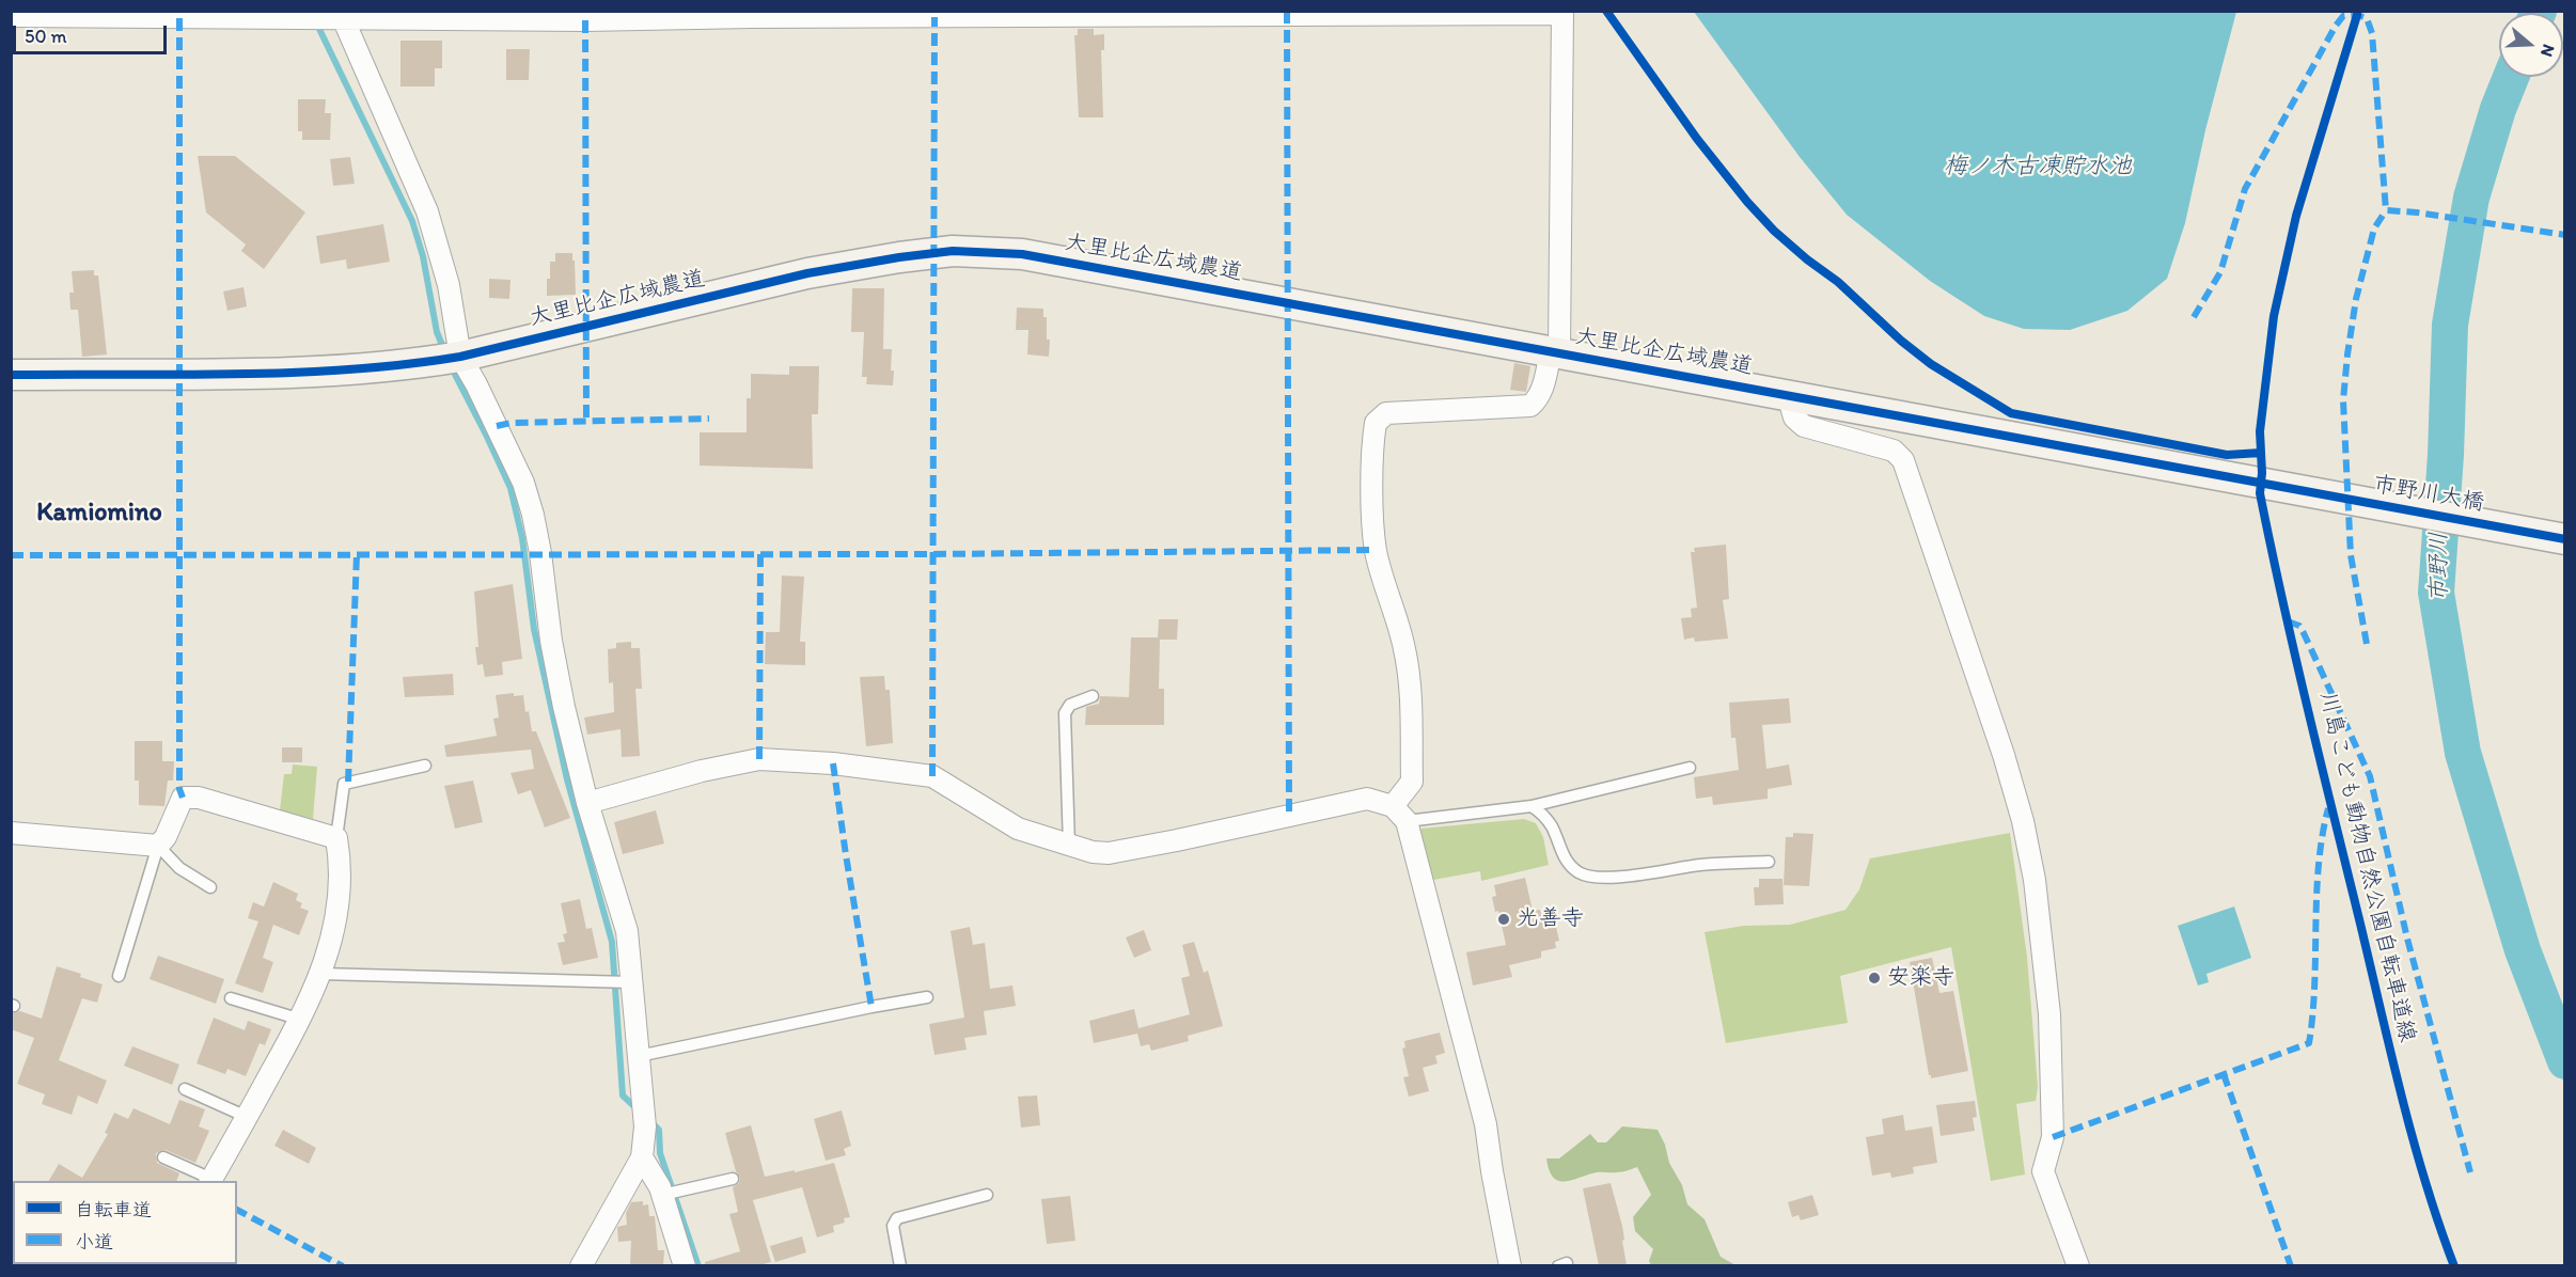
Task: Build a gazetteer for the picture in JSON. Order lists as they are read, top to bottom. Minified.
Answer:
{"streets":{"street":["大里比企広域農道","市野川大橋"],"cycle path":["川島こども動物自然公園自転車道線"]},"crossings":[["大里比企広域農道","市野川大橋"]],"districts":["Kamiomino"],"water":["梅ノ木古凍貯水池","市野川"],"places":["光善寺","安楽寺"],"legend":["自転車道","小道"],"scale_bar":"50 m","north":"right"}
